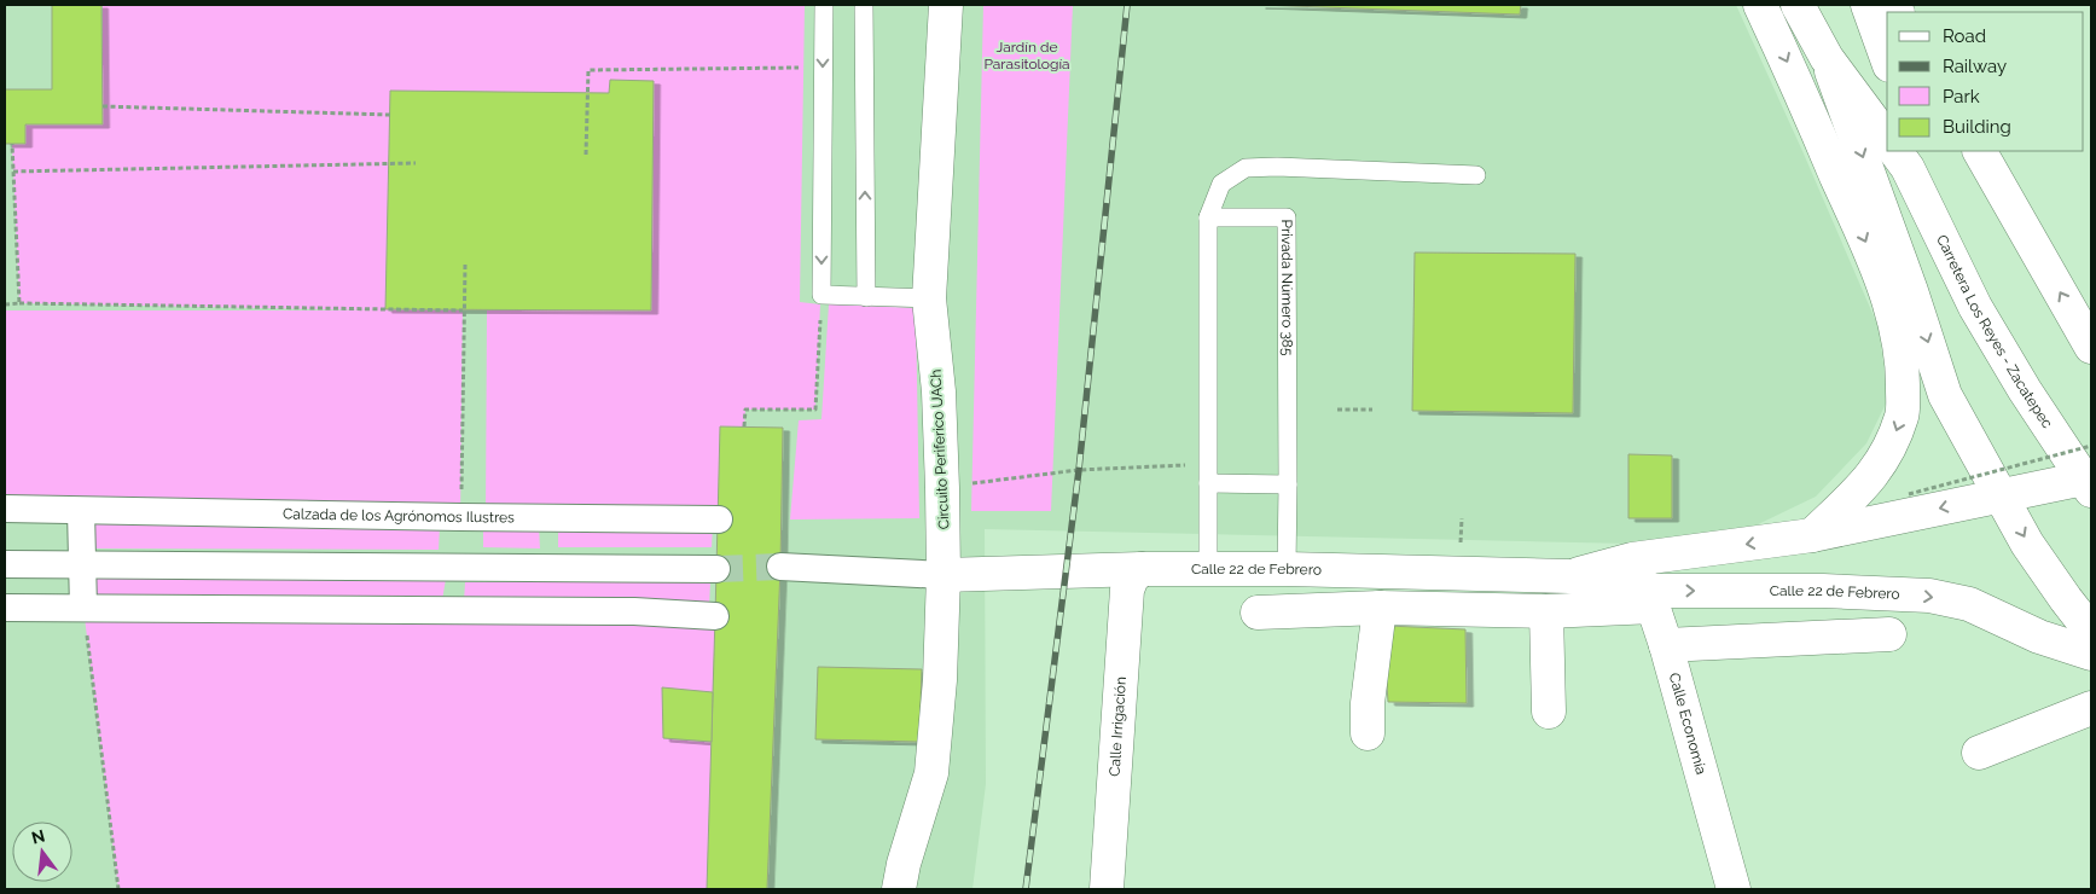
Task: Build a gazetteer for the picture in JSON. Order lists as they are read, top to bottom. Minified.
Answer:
{"streets":{"main road":["Carretera Los Reyes - Zacatepec","Circuito Periferico UACh","Calle 22 de Febrero","Calle Economía","Calle Irrigación"],"street":["Calzada de los Agrónomos Ilustres"],"lane":["Privada Número 385"]},"crossings":[["Privada Número 385","Calle 22 de Febrero"],["Carretera Los Reyes - Zacatepec","Calle 22 de Febrero"],["Circuito Periferico UACh","Calle 22 de Febrero"],["Calle 22 de Febrero","Calle Economía"],["Calle 22 de Febrero","Calle Irrigación"]],"parks":["Jardín de Parasitología"],"legend":["Road","Railway","Park","Building"],"north":"top"}
